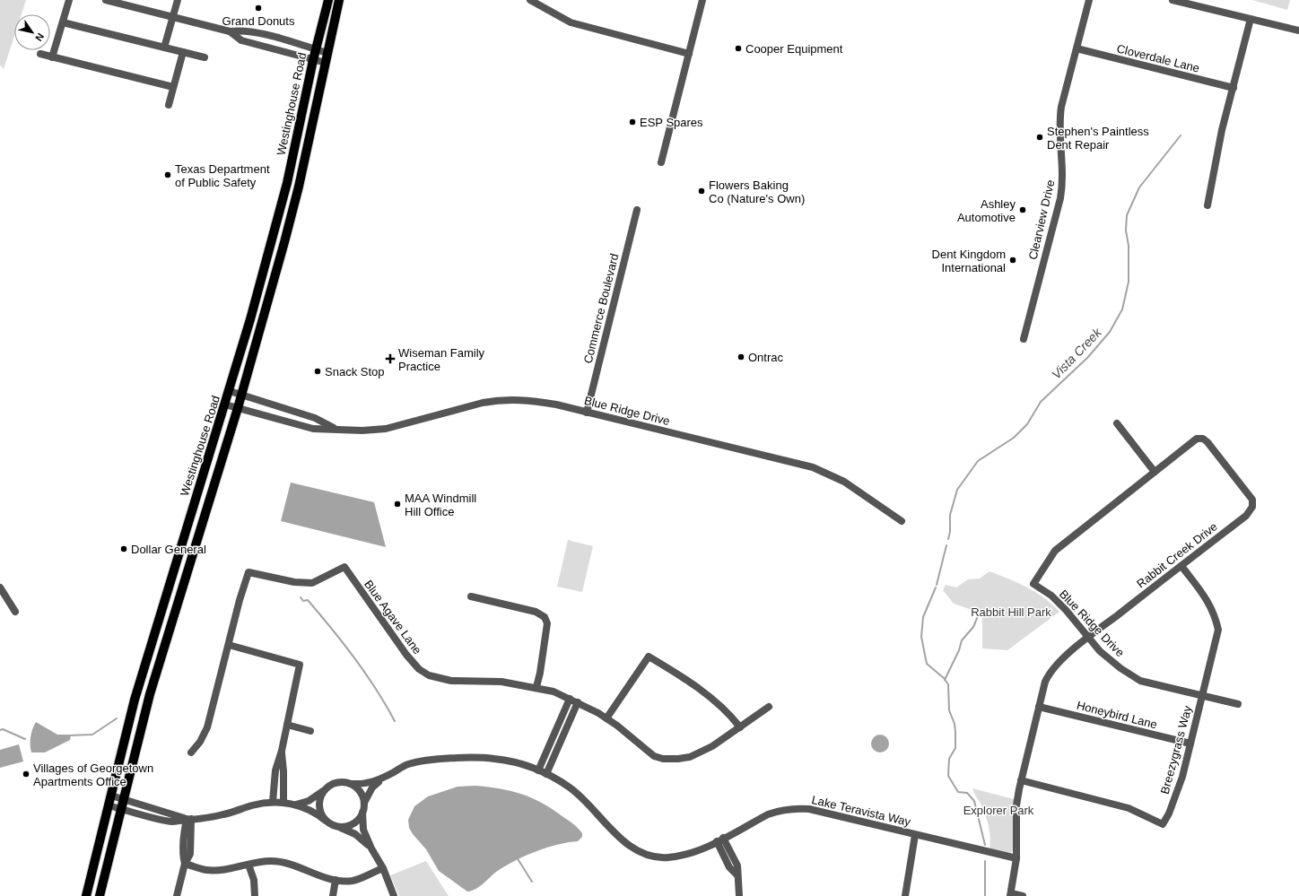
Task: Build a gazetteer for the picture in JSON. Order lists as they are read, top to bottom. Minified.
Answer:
{"streets":{"main road":["Westinghouse Road"],"street":["Cloverdale Lane","Clearview Drive","Commerce Boulevard","Blue Ridge Drive","Rabbit Creek Drive","Blue Agave Lane","Honeybird Lane","Breezygrass Way","Lake Teravista Way"]},"crossings":[["Cloverdale Lane","Clearview Drive"],["Westinghouse Road","Blue Ridge Drive"],["Commerce Boulevard","Blue Ridge Drive"],["Blue Ridge Drive","Rabbit Creek Drive"],["Blue Ridge Drive","Breezygrass Way"],["Rabbit Creek Drive","Honeybird Lane"],["Rabbit Creek Drive","Breezygrass Way"],["Rabbit Creek Drive","Lake Teravista Way"],["Honeybird Lane","Breezygrass Way"]],"water":["Vista Creek"],"parks":["Rabbit Hill Park","Explorer Park"],"places":{"other":["Grand Donuts","Cooper Equipment","ESP Spares","Stephen's Paintless Dent Repair","Texas Department of Public Safety","Flowers Baking Co (Nature's Own)","Ashley Automotive","Dent Kingdom International","Ontrac","Snack Stop","MAA Windmill Hill Office","Dollar General","Villages of Georgetown Apartments Office"],"health":["Wiseman Family Practice"]},"north":"bottom right"}
